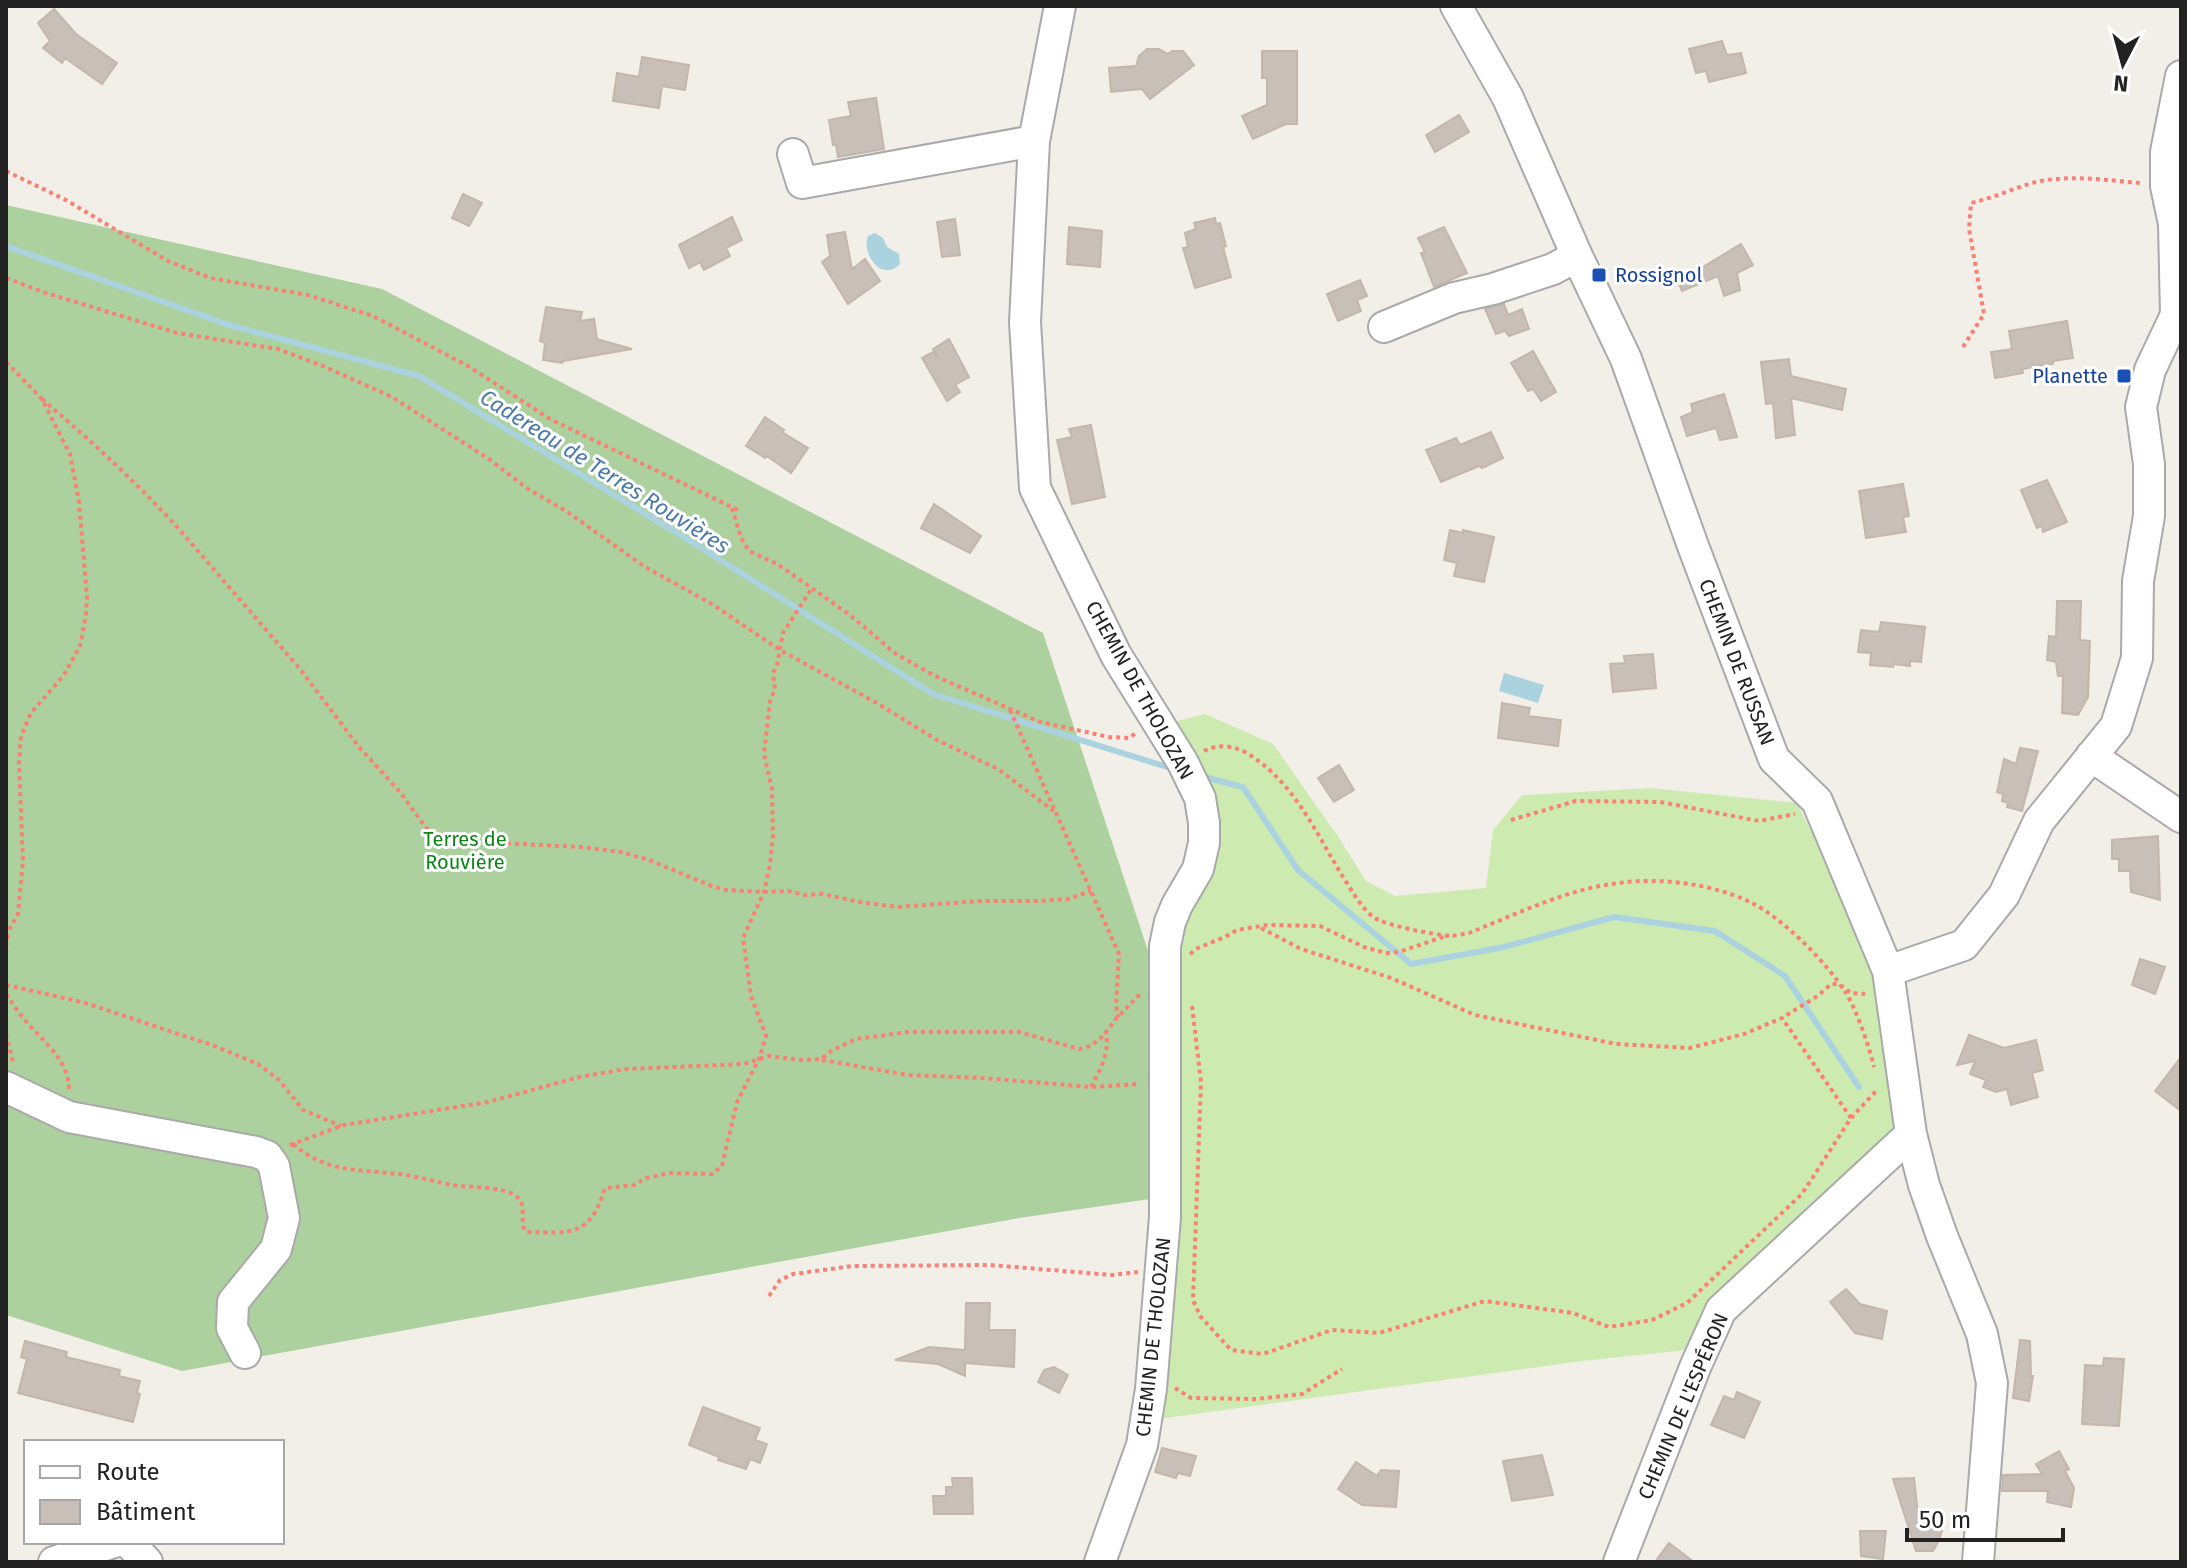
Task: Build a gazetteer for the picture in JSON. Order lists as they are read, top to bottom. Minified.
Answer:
{"streets":{"street":["CHEMIN DE RUSSAN","CHEMIN DE THOLOZAN","CHEMIN DE L'ESPÉRON"]},"crossings":[["CHEMIN DE RUSSAN","CHEMIN DE L'ESPÉRON"]],"water":["Cadereau de Terres Rouvières"],"parks":["Terres de Rouvière"],"places":{"transit":["Rossignol","Planette"]},"legend":["Route","Bâtiment"],"scale_bar":"50 m","north":"bottom"}
